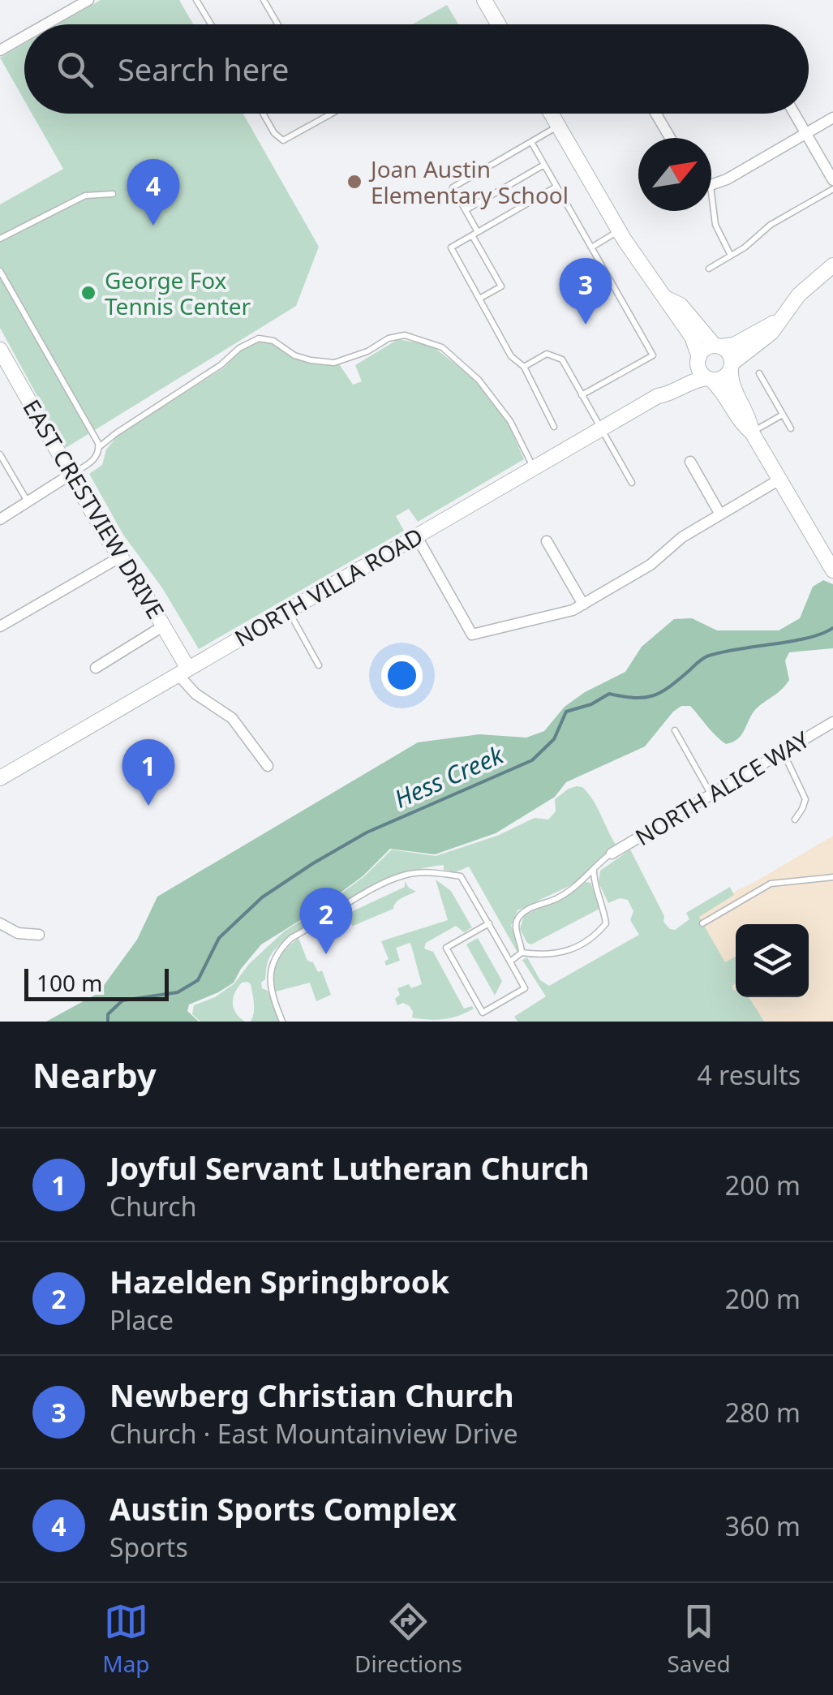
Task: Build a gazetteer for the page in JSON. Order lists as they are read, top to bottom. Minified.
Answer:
{"streets":{"main road":["EAST CRESTVIEW DRIVE","NORTH VILLA ROAD"],"street":["NORTH ALICE WAY"]},"crossings":[["EAST CRESTVIEW DRIVE","NORTH VILLA ROAD"]],"water":["Hess Creek"],"places":["Joan Austin Elementary School","George Fox Tennis Center"],"scale_bar":"100 m","north":"top right","page":{"search":"Search here","pins":["4","3","1","2"],"scale":"100 m","heading":["Nearby","4 results"],"list":[{"mark":"1","name":"Joyful Servant Lutheran Church","note":"Church","value":"200 m"},{"mark":"2","name":"Hazelden Springbrook","note":"Place","value":"200 m"},{"mark":"3","name":"Newberg Christian Church","note":"Church · East Mountainview Drive","value":"280 m"},{"mark":"4","name":"Austin Sports Complex","note":"Sports","value":"360 m"}],"nav":["Map","Directions","Saved"]}}
